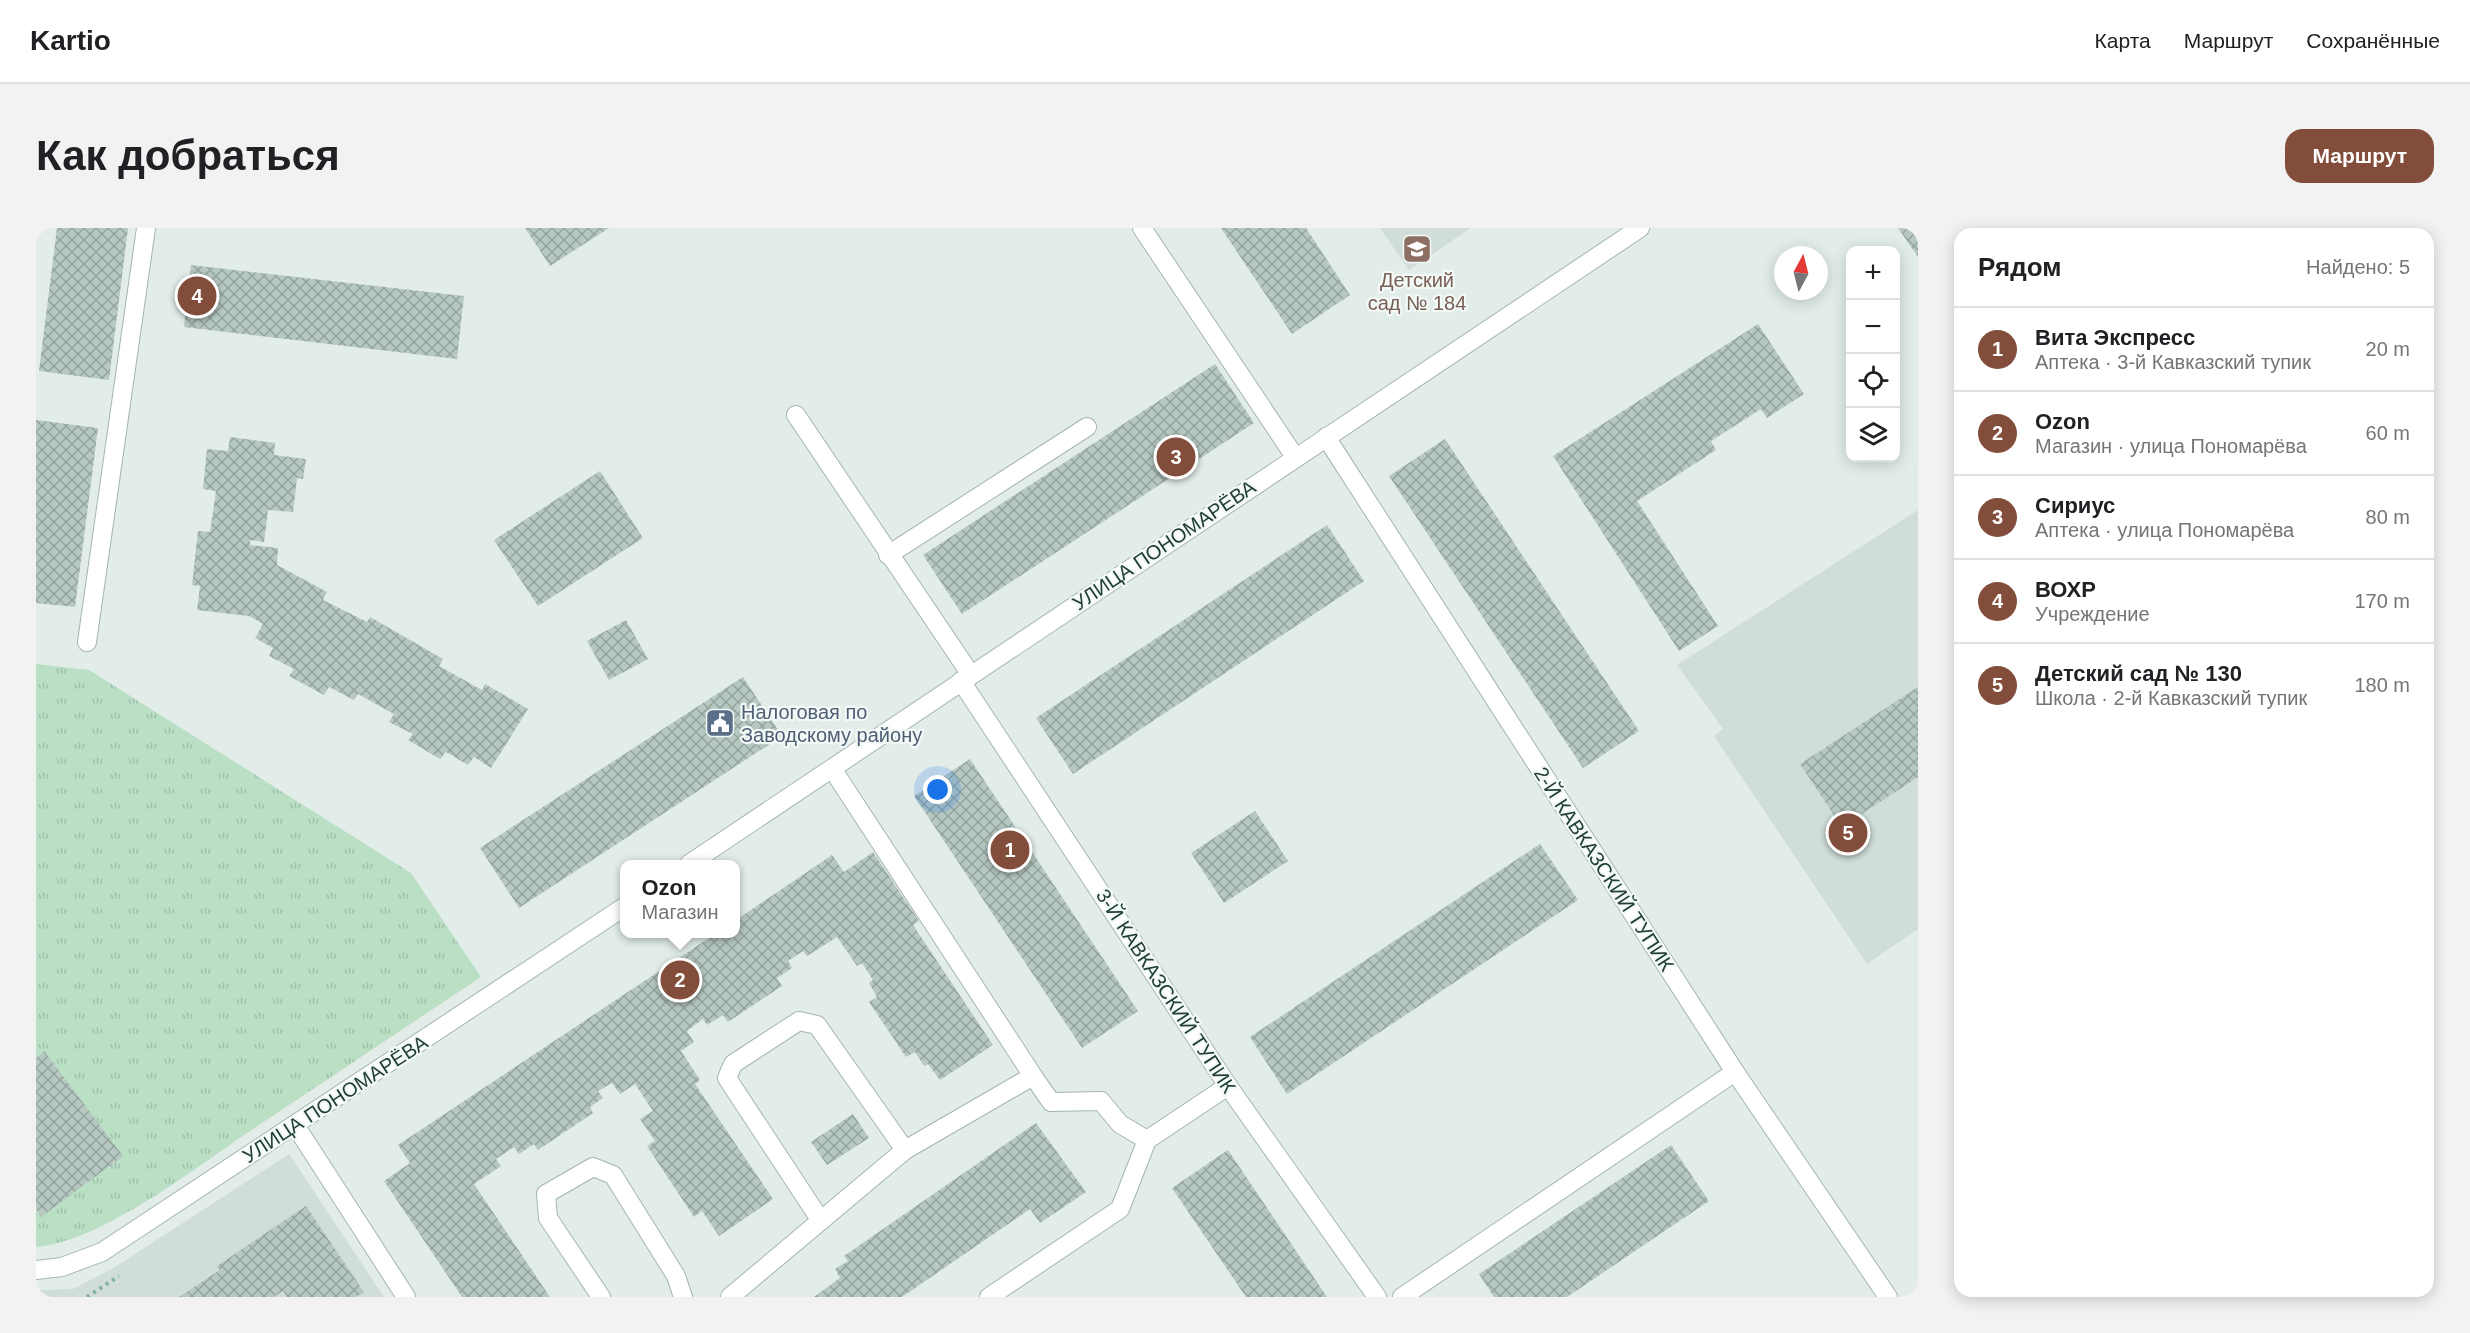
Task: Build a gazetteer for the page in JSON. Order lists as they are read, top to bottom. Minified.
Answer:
{"streets":{"street":["УЛИЦА ПОНОМАРЁВА","2-Й КАВКАЗСКИЙ ТУПИК","3-Й КАВКАЗСКИЙ ТУПИК"]},"crossings":[["УЛИЦА ПОНОМАРЁВА","2-Й КАВКАЗСКИЙ ТУПИК"],["УЛИЦА ПОНОМАРЁВА","3-Й КАВКАЗСКИЙ ТУПИК"]],"places":{"school or university":["Детский сад № 184"],"public building":["Налоговая по Заводскому району"]},"north":"top","page":{"header":"Kartio","nav":["Карта","Маршрут","Сохранённые"],"buttons":"Маршрут","title":"Как добраться","heading":["Рядом","Найдено: 5"],"map_buttons":["+","−"],"pins":["4","3","5","1","2"],"list":[{"mark":"1","name":"Вита Экспресс","note":"Аптека · 3-й Кавказский тупик","value":"20 m"},{"mark":"2","name":"Ozon","note":"Магазин · улица Пономарёва","value":"60 m"},{"mark":"3","name":"Сириус","note":"Аптека · улица Пономарёва","value":"80 m"},{"mark":"4","name":"ВОХР","note":"Учреждение","value":"170 m"},{"mark":"5","name":"Детский сад № 130","note":"Школа · 2-й Кавказский тупик","value":"180 m"}],"popup":["Ozon","Магазин"]}}
